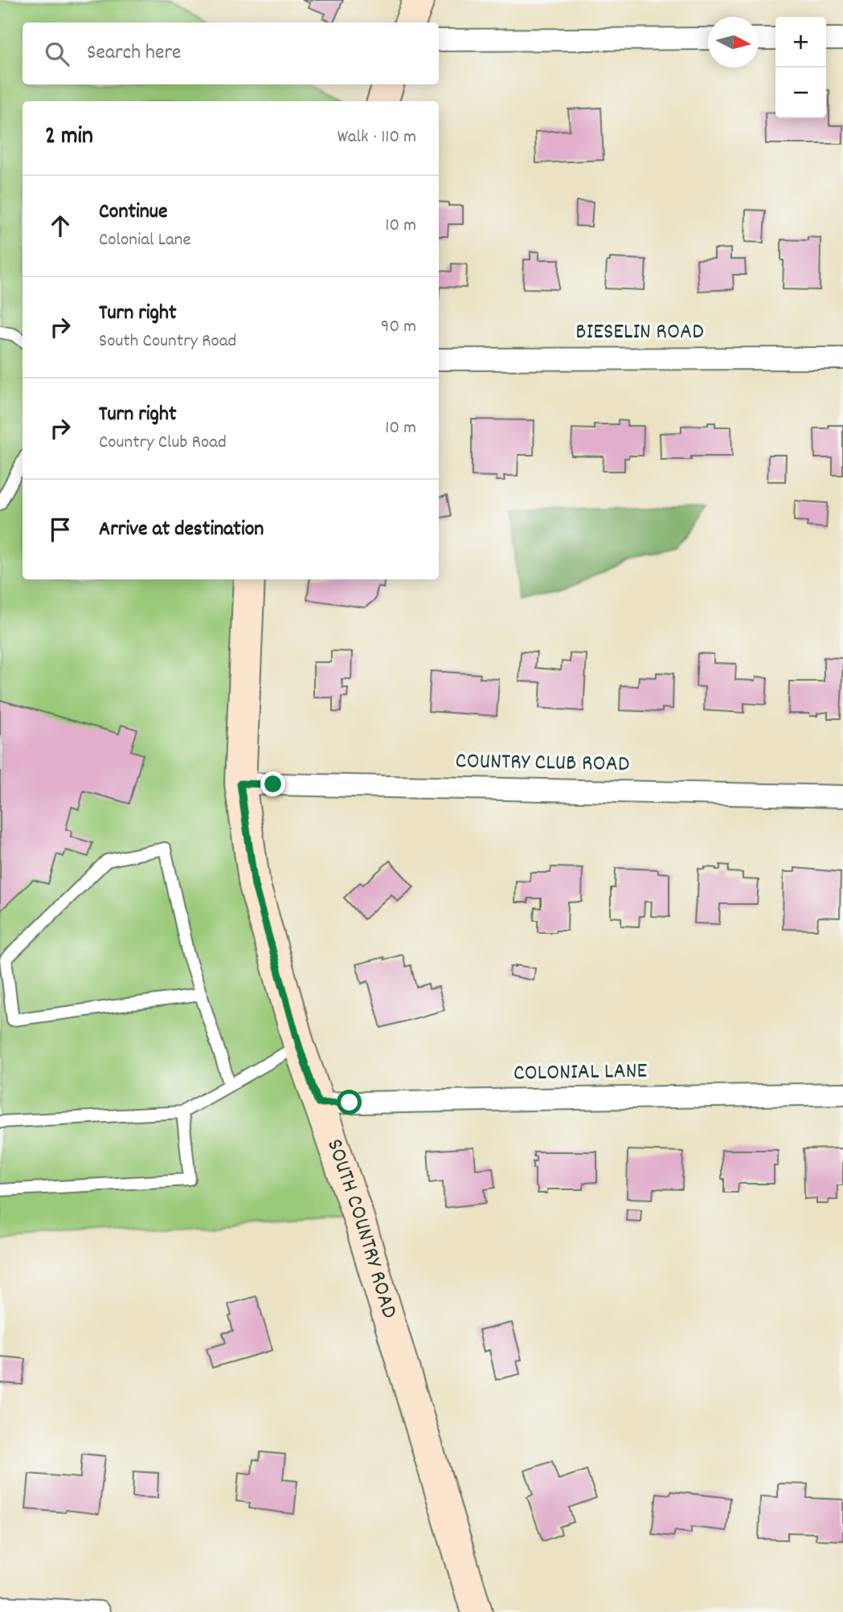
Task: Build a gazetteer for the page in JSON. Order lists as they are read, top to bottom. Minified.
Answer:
{"streets":{"main road":["SOUTH COUNTRY ROAD"],"street":["BIESELIN ROAD","COUNTRY CLUB ROAD","COLONIAL LANE"]},"crossings":[["COUNTRY CLUB ROAD","SOUTH COUNTRY ROAD"],["COLONIAL LANE","SOUTH COUNTRY ROAD"]],"north":"right","page":{"map_buttons":["+","−"],"search":"Search here","heading":["2 min","Walk · 110 m"],"list":[["Continue","Colonial Lane","10 m"],["Turn right","South Country Road","90 m"],["Turn right","Country Club Road","10 m"],"Arrive at destination"]}}
